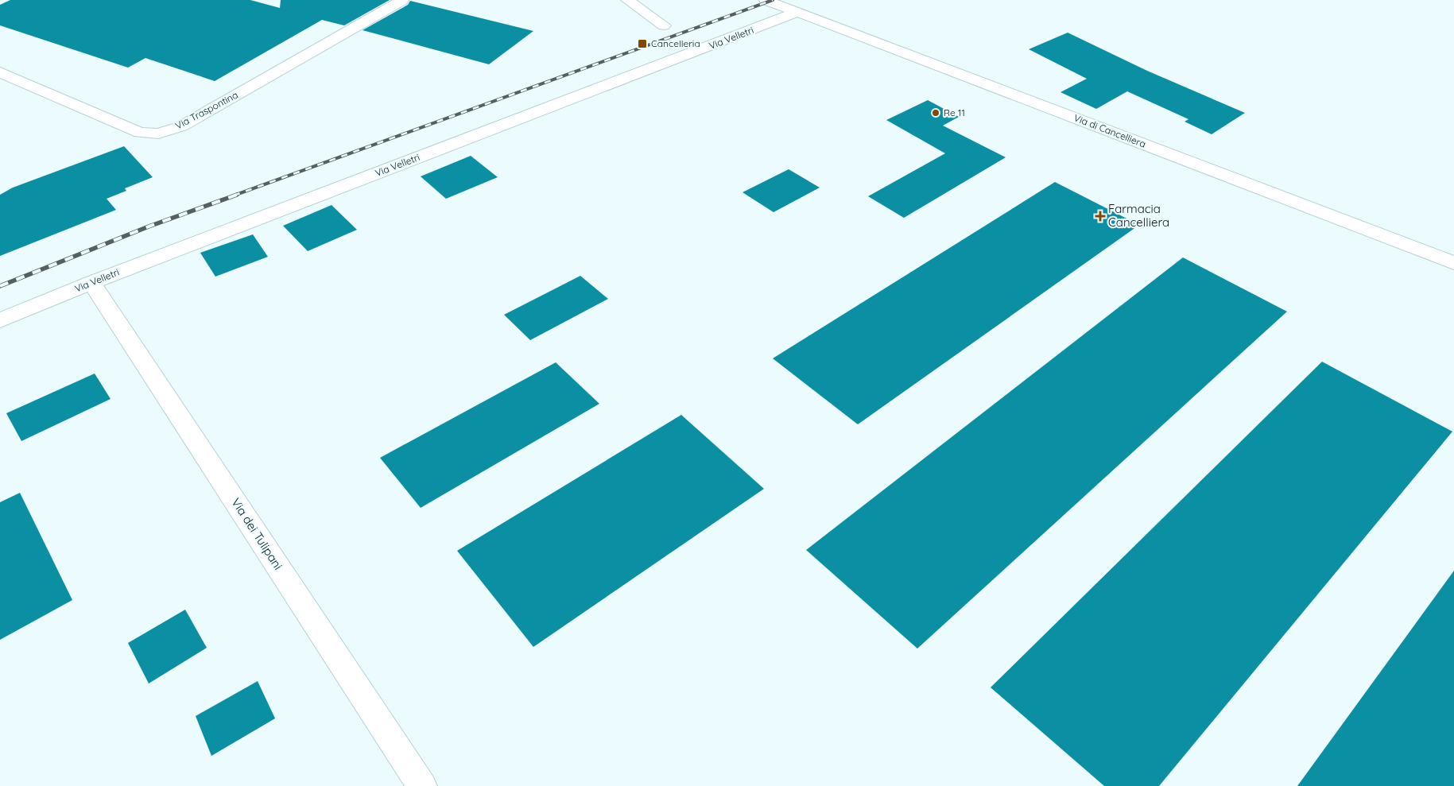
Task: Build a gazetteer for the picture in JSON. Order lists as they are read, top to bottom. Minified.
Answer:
{"streets":{"street":["Via Velletri","Via Traspontina","Via di Cancelliera","Via dei Tulipani"]},"crossings":[["Via Velletri","Via di Cancelliera"],["Via Velletri","Via dei Tulipani"]],"places":{"transit":["Cancelleria"],"other":["Re 11"],"health":["Farmacia Cancelliera"]}}
